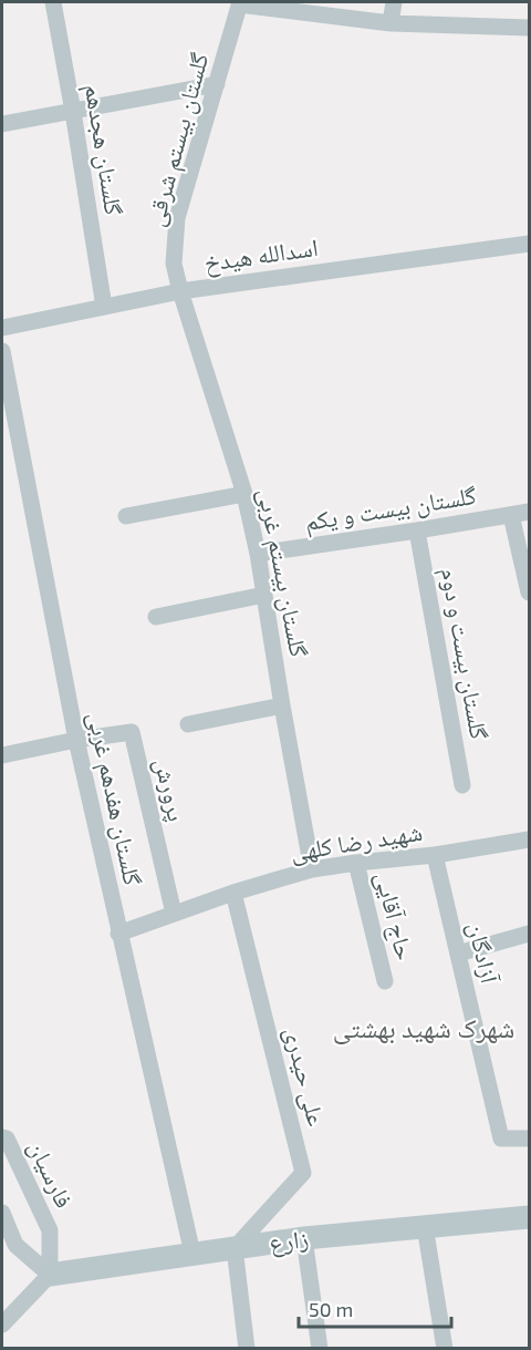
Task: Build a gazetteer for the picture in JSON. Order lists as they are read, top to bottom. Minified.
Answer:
{"streets":{"street":["گلستان بیستم شرقی","گلستان هجدهم","اسدالله هیدخ","گلستان بیست و یکم","گلستان بیستم غربی","گلستان بیست و دوم","پرورش","گلستان هفدهم غربی","شهید رضا کلهی","حاج آقایی","آزادگان","علی حیدری","فارسیان","زارع"]},"crossings":[["گلستان بیستم شرقی","اسدالله هیدخ"],["گلستان بیستم شرقی","گلستان بیستم غربی"],["گلستان هجدهم","اسدالله هیدخ"],["اسدالله هیدخ","گلستان بیستم غربی"],["گلستان بیست و یکم","گلستان بیستم غربی"],["گلستان بیست و یکم","گلستان بیست و دوم"],["گلستان بیستم غربی","شهید رضا کلهی"],["پرورش","گلستان هفدهم غربی"],["پرورش","شهید رضا کلهی"],["گلستان هفدهم غربی","شهید رضا کلهی"],["گلستان هفدهم غربی","زارع"],["شهید رضا کلهی","حاج آقایی"],["شهید رضا کلهی","آزادگان"],["شهید رضا کلهی","علی حیدری"],["علی حیدری","زارع"],["فارسیان","زارع"]],"districts":["شهرک شهید بهشتی"],"scale_bar":"50 m"}
